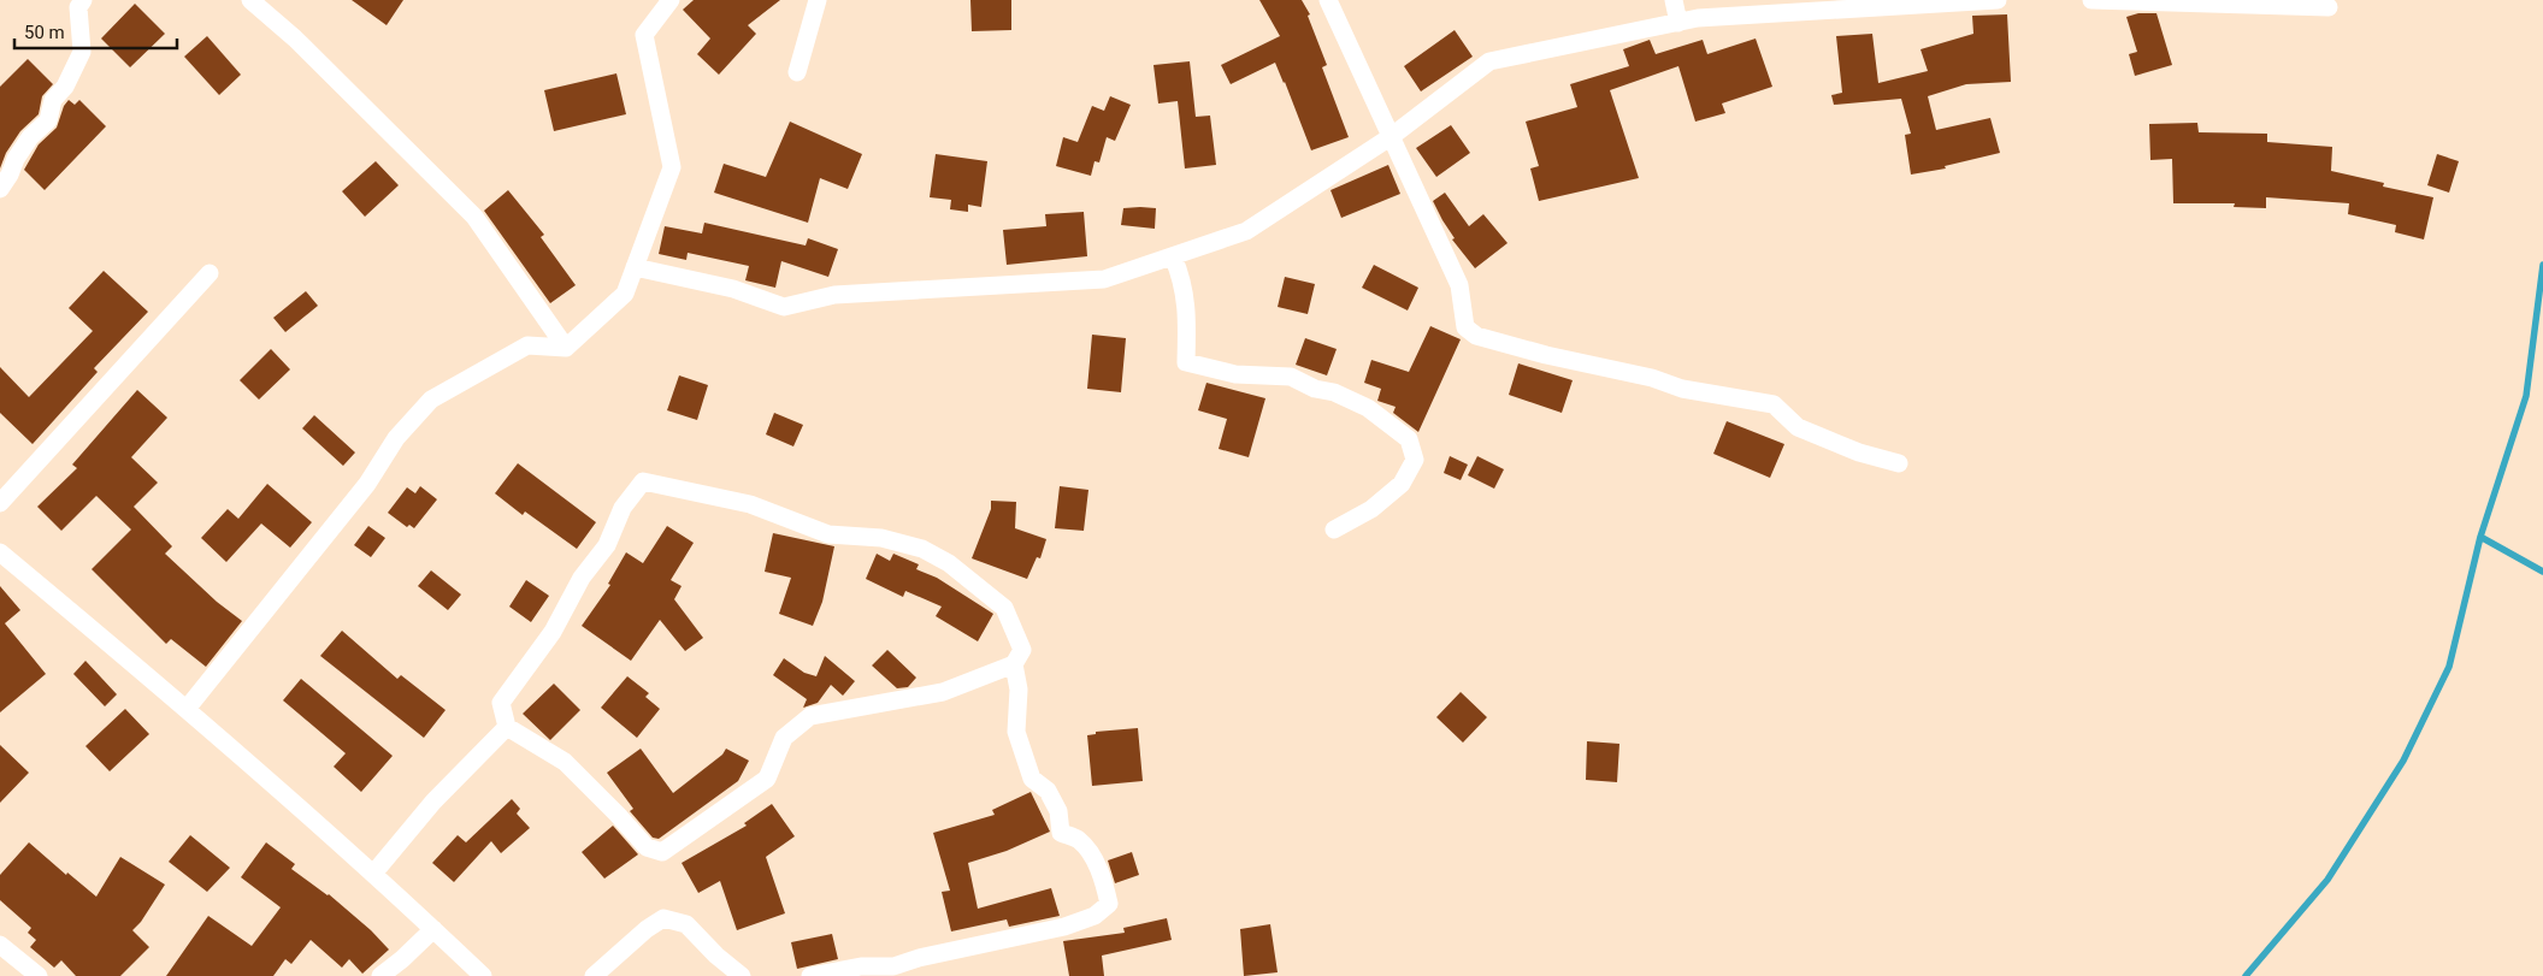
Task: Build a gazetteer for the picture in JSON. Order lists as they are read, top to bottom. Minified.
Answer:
{"scale_bar":"50 m"}
